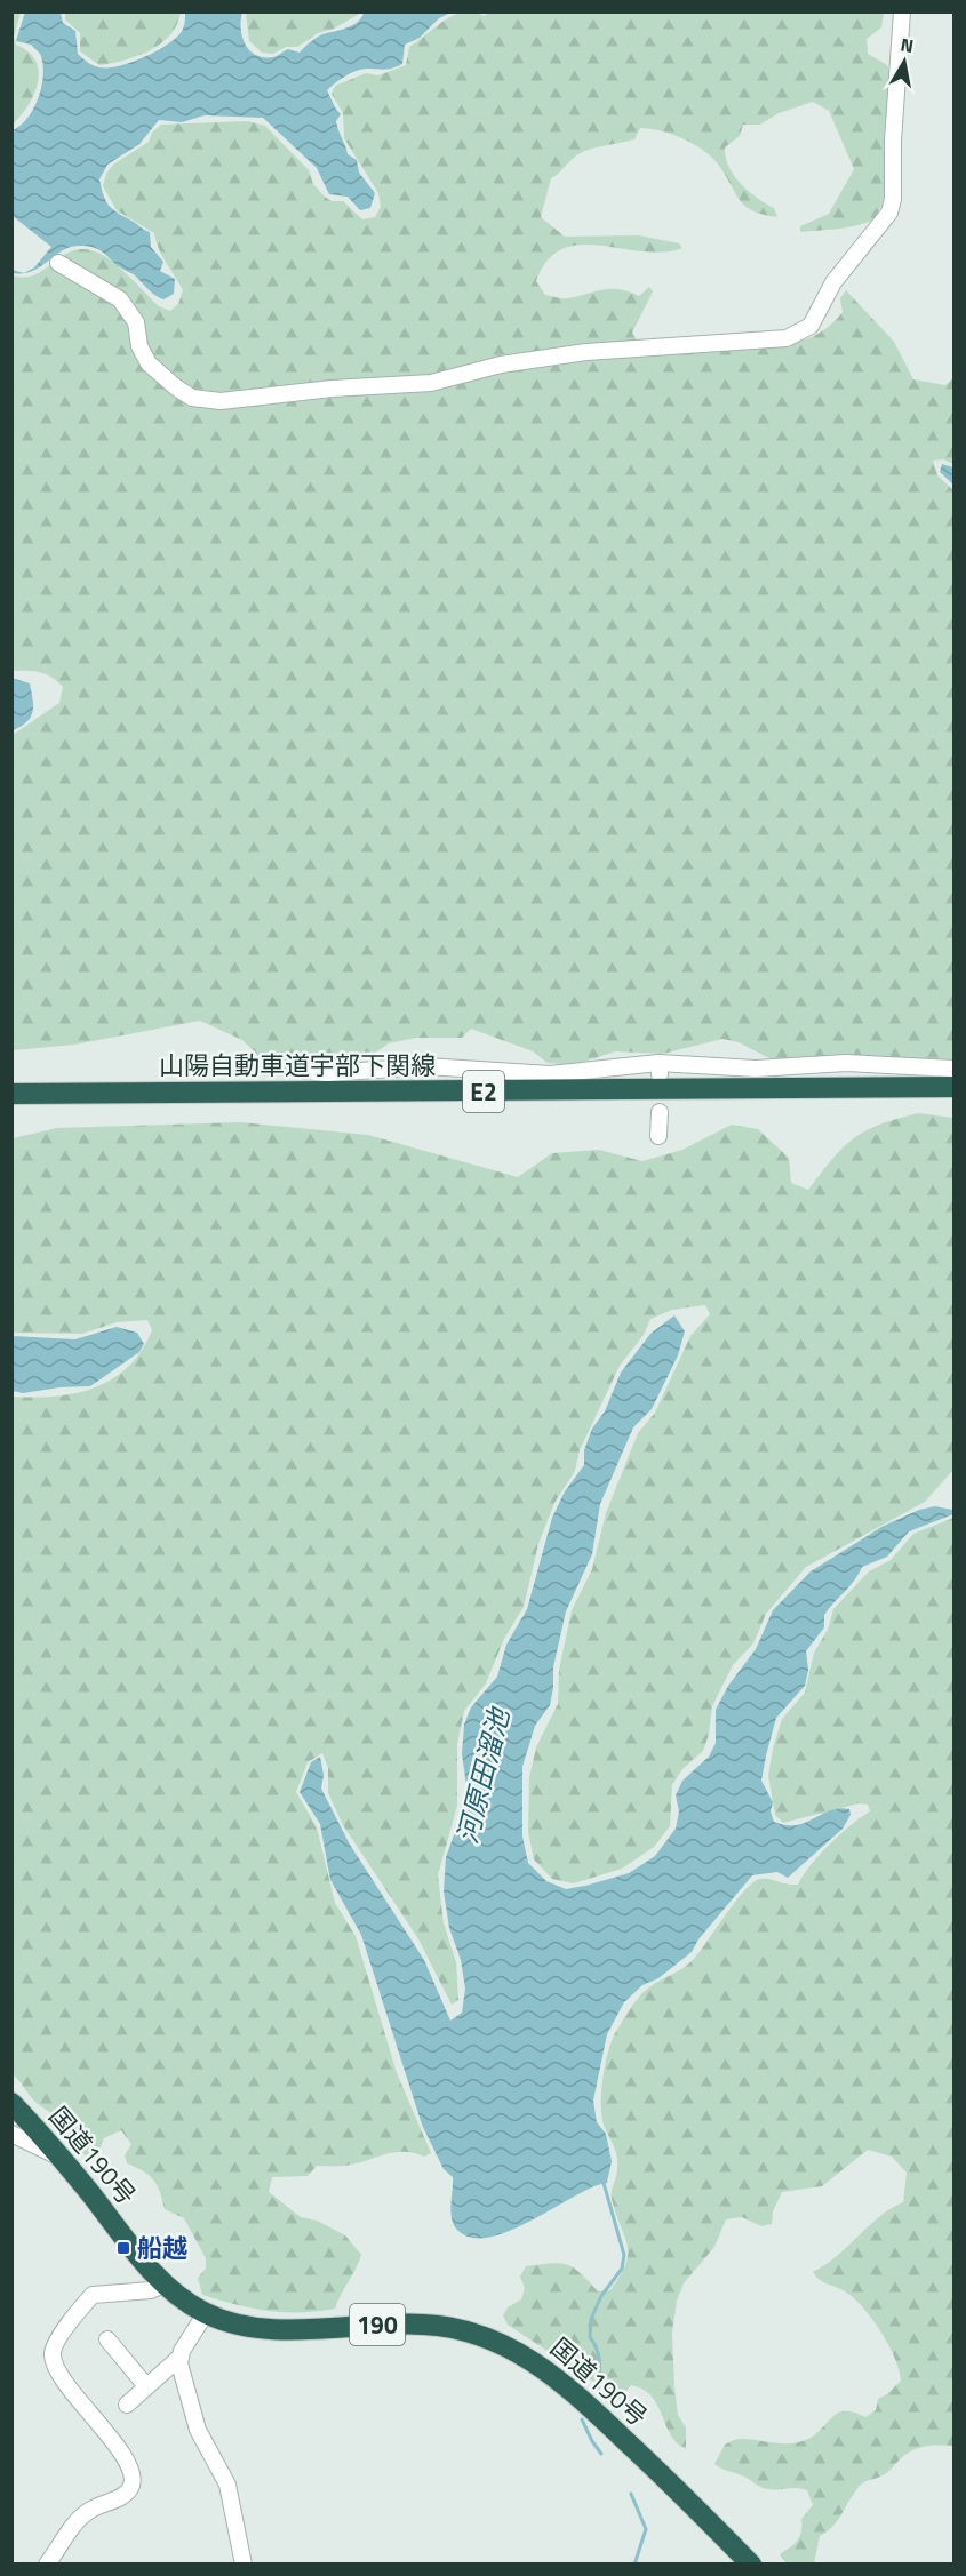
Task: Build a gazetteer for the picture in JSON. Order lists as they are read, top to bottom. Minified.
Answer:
{"streets":{"highway":["山陽自動車道宇部下関線","E2","国道190号","190"]},"water":["河原田溜池"],"places":{"transit":["船越"]},"north":"top"}
